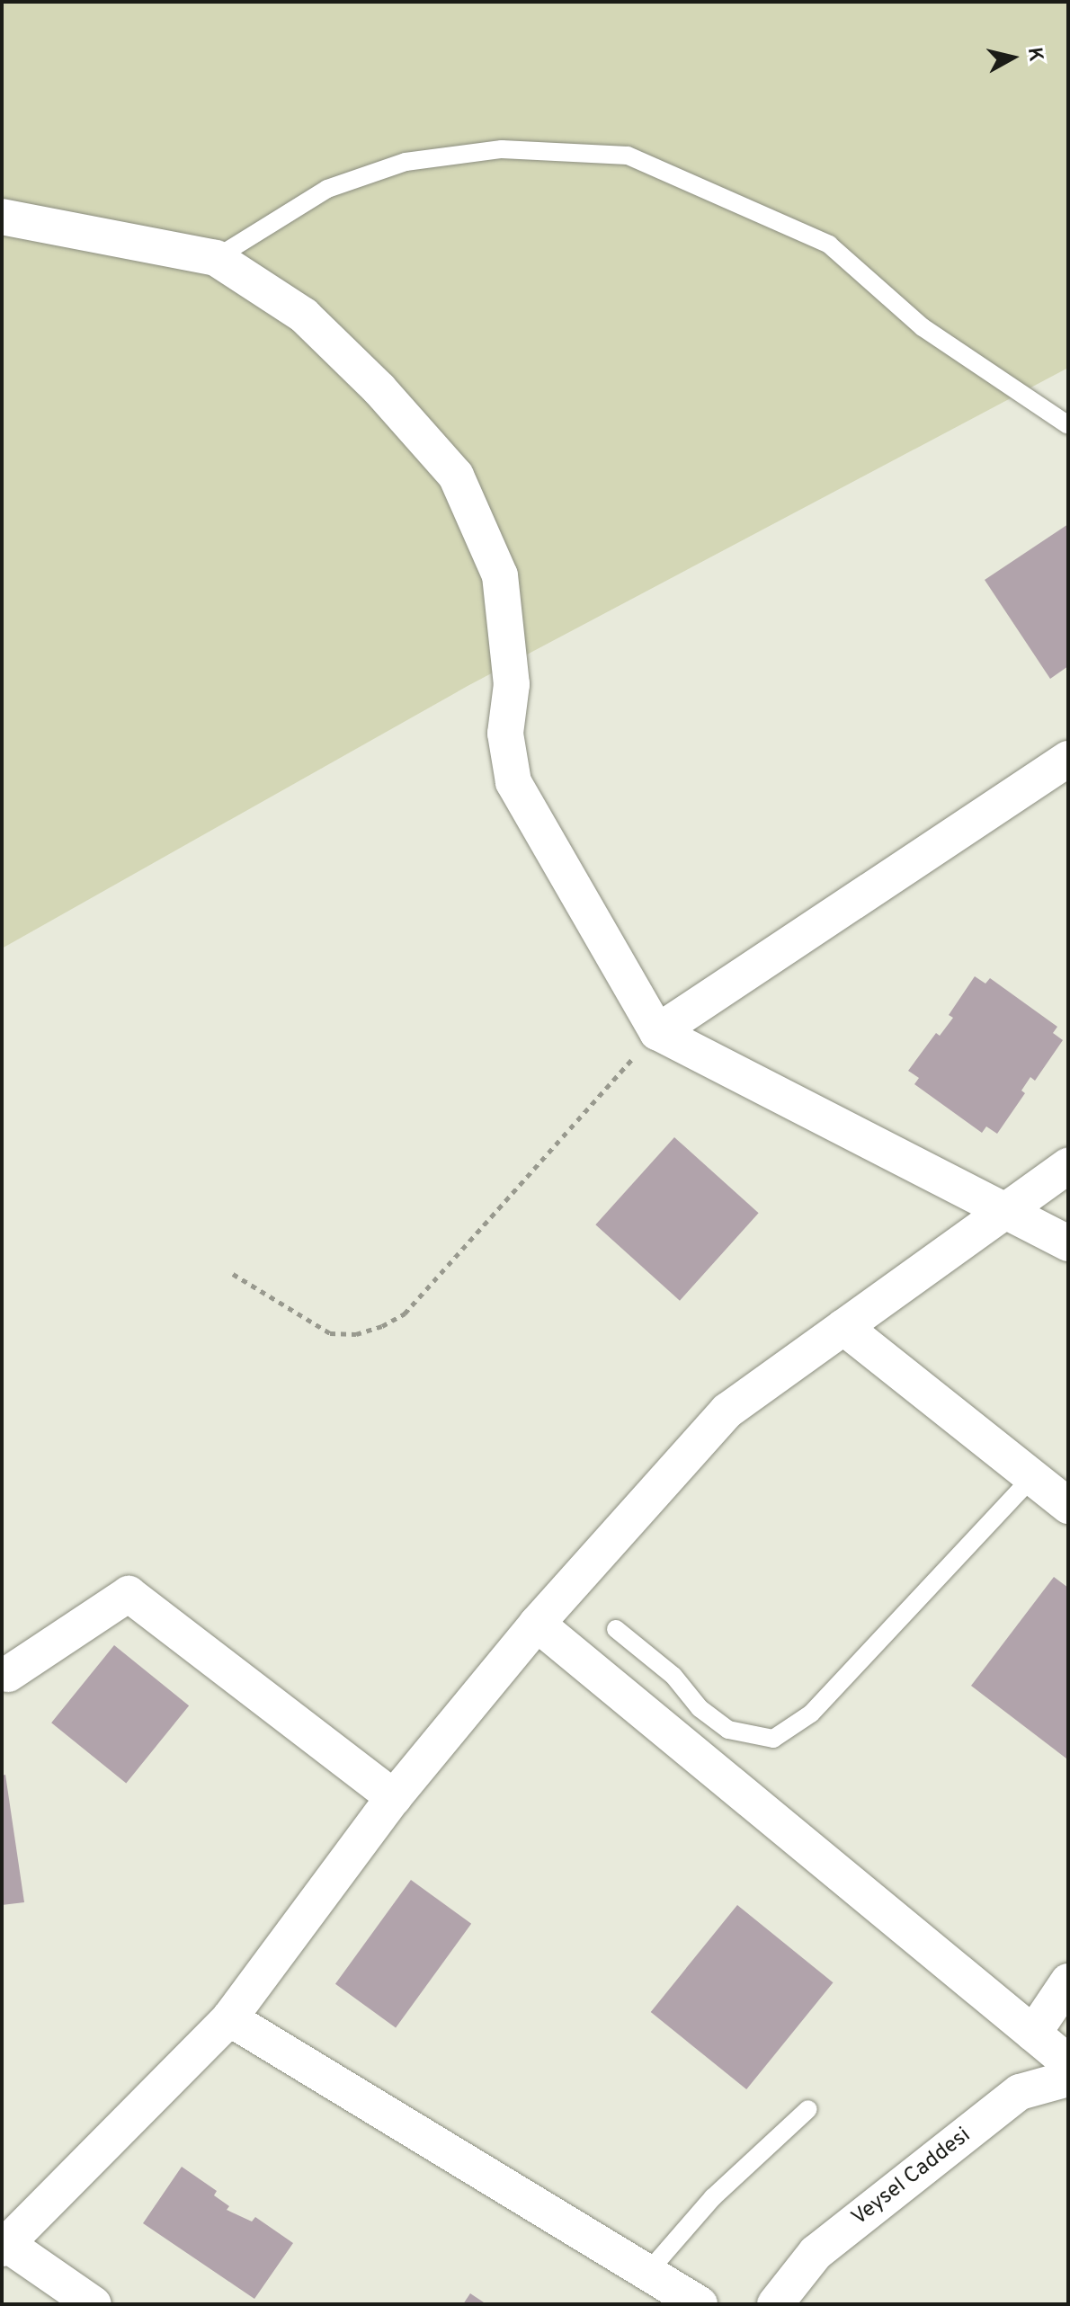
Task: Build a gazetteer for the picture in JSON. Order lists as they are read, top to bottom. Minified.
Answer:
{"streets":{"street":["Veysel Caddesi"]},"north":"right"}
